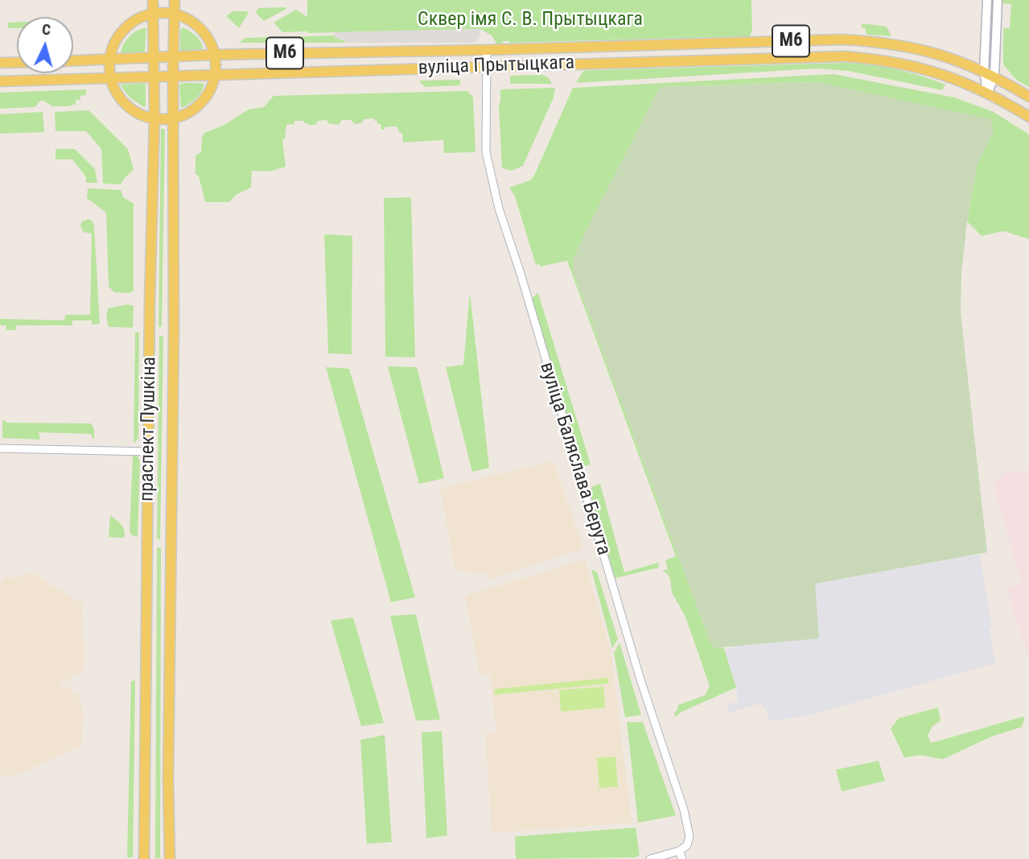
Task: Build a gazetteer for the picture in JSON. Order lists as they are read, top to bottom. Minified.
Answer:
{"streets":{"main road":["М6","вуліца Прытыцкага","праспект Пушкіна"],"street":["вуліца Баляслава Берута"]},"crossings":[["М6","вуліца Прытыцкага"],["вуліца Прытыцкага","праспект Пушкіна"],["вуліца Прытыцкага","вуліца Баляслава Берута"]],"parks":["Сквер імя С. В. Прытыцкага"],"north":"top"}
